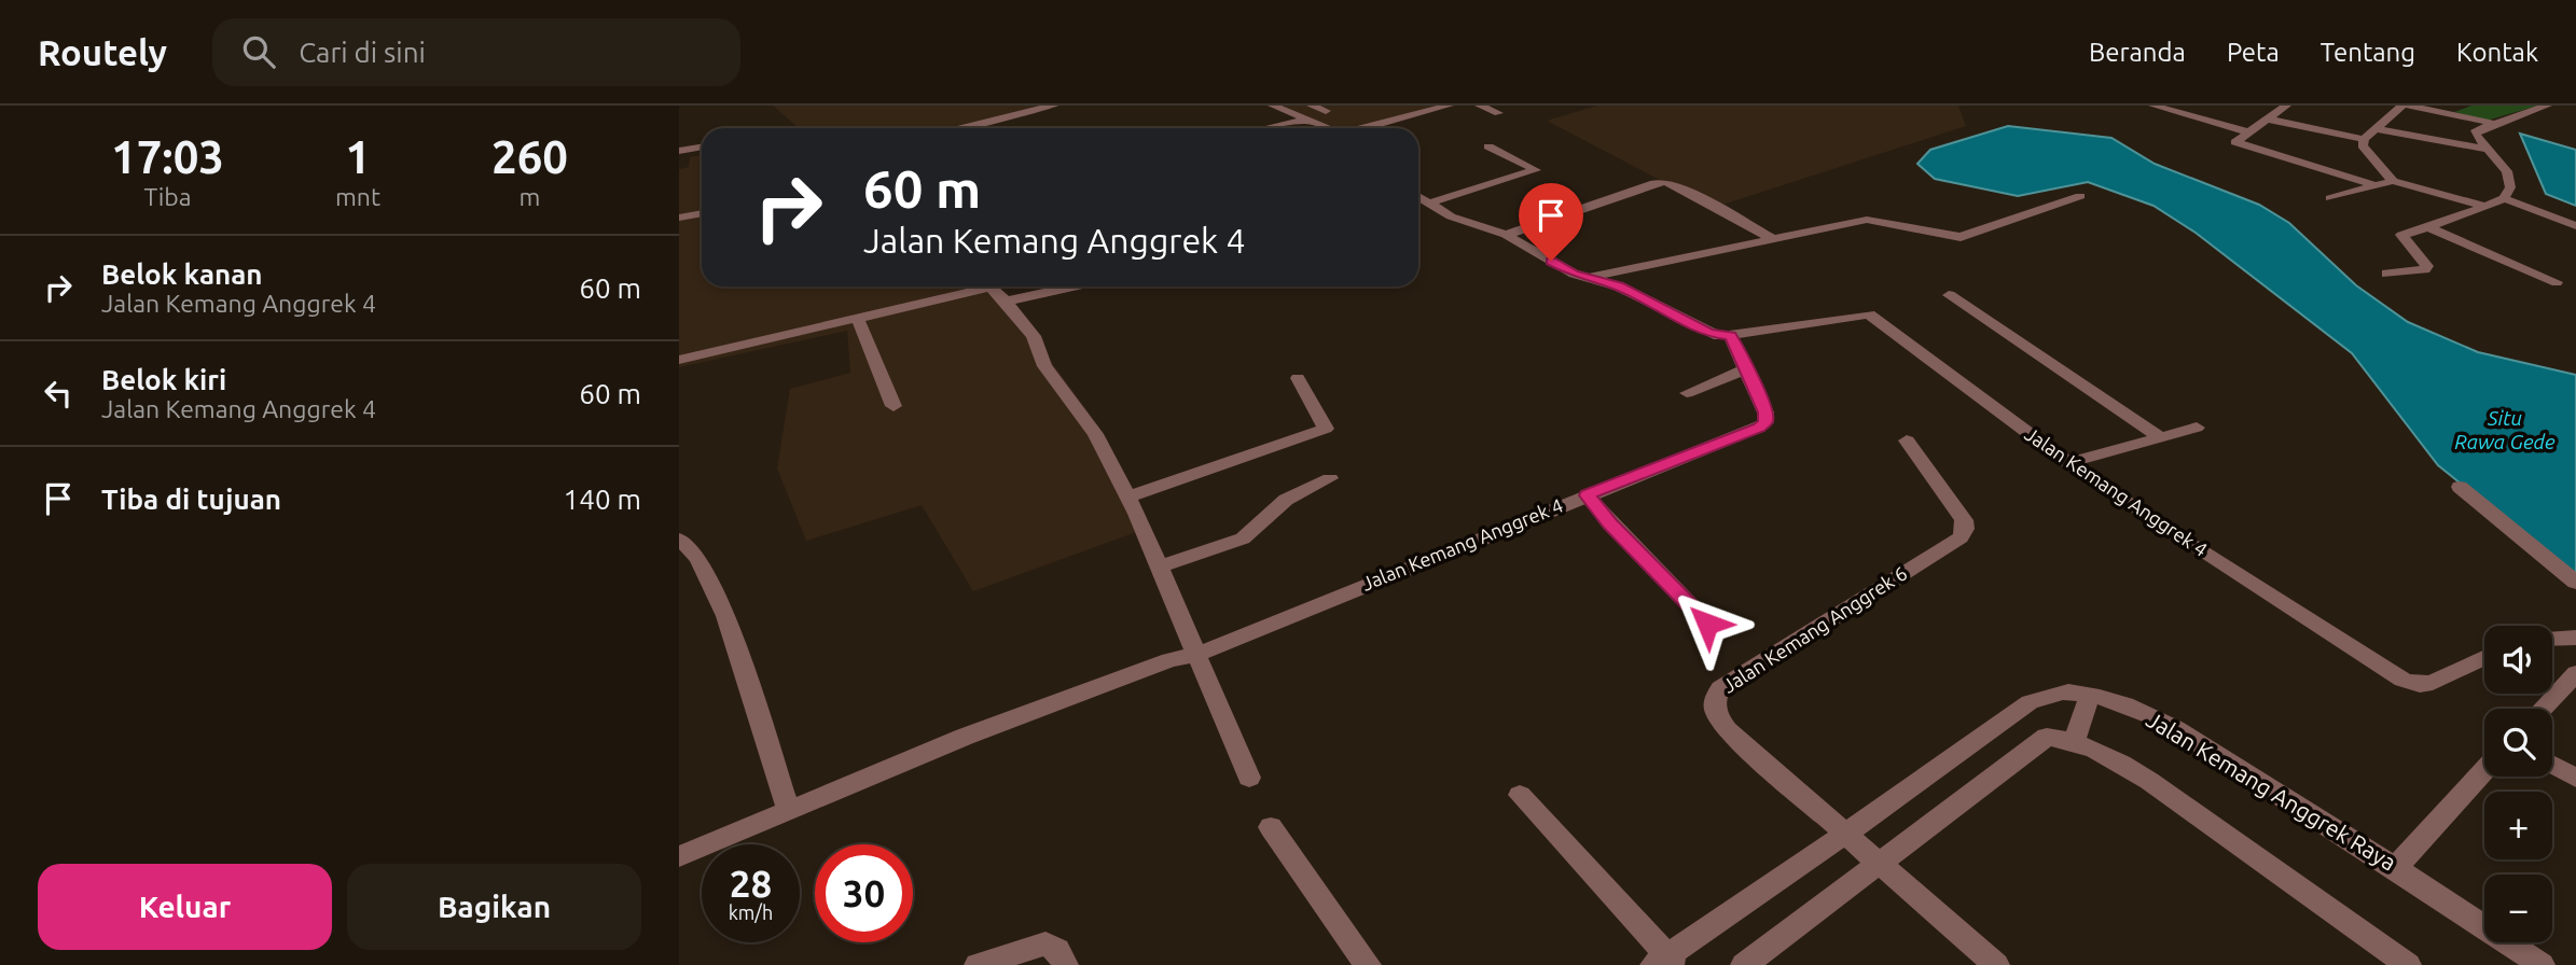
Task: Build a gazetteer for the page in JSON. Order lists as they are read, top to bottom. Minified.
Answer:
{"streets":{"street":["Jalan Kemang Anggrek 4","Jalan Kemang Anggrek 6","Jalan Kemang Anggrek Raya"]},"crossings":[["Jalan Kemang Anggrek 6","Jalan Kemang Anggrek Raya"]],"water":["Situ Rawa Gede"],"page":{"header":"Routely","search":"Cari di sini","nav":["Beranda","Peta","Tentang","Kontak"],"eta":["17:03","Tiba","1","mnt","260","m"],"turn":["60 m","Jalan Kemang Anggrek 4"],"list":[{"name":"Belok kanan","note":"Jalan Kemang Anggrek 4","value":"60 m"},{"name":"Belok kiri","note":"Jalan Kemang Anggrek 4","value":"60 m"},{"name":"Tiba di tujuan","value":"140 m"}],"map_buttons":["+","−"],"speed":"28 km/h","limit":"30","buttons":["Keluar","Bagikan"]}}
